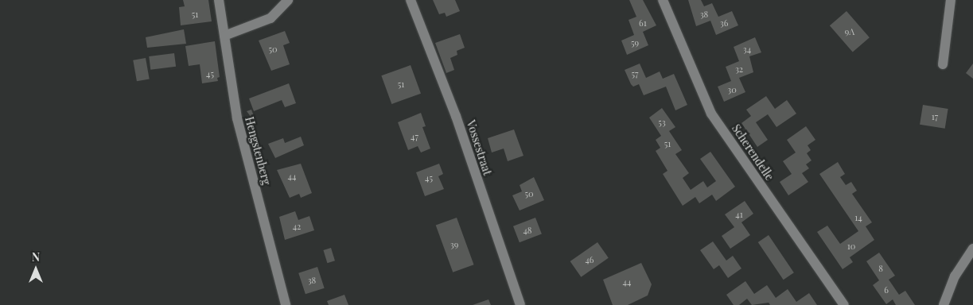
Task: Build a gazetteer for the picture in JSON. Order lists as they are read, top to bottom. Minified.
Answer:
{"streets":{"street":["Vossestraat","Hengstenberg","Scherendelle"]},"house_numbers":["51","38","61","36","9A","59","50","34","32","45","57","51","30","17","53","47","51","44","45","50","41","14","42","48","39","10","46","8","38","44","6"],"north":"top"}
